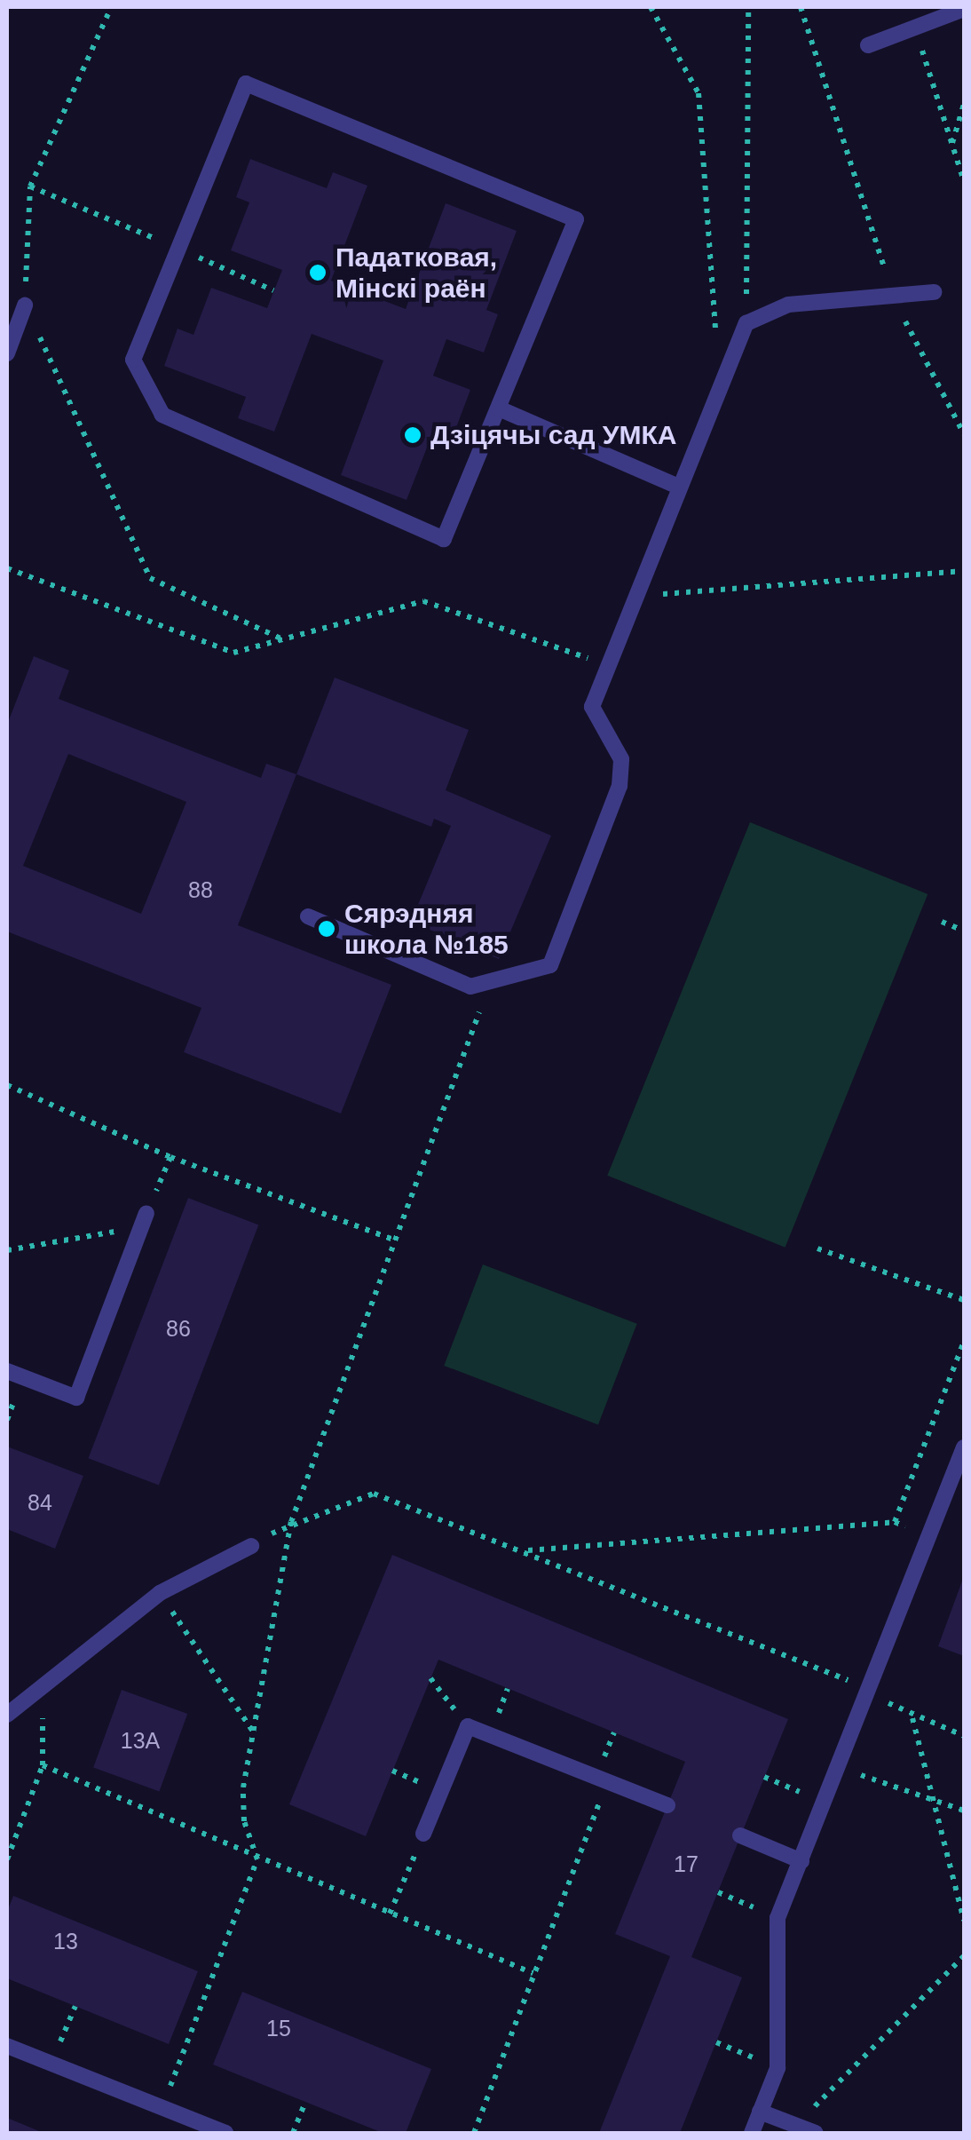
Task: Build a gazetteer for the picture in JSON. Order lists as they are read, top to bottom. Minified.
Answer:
{"places":["Падатковая, Мінскі раён","Дзіцячы сад УМКА","Сярэдняя школа №185"],"house_numbers":["88","86","84","13А","17","13","15"]}
